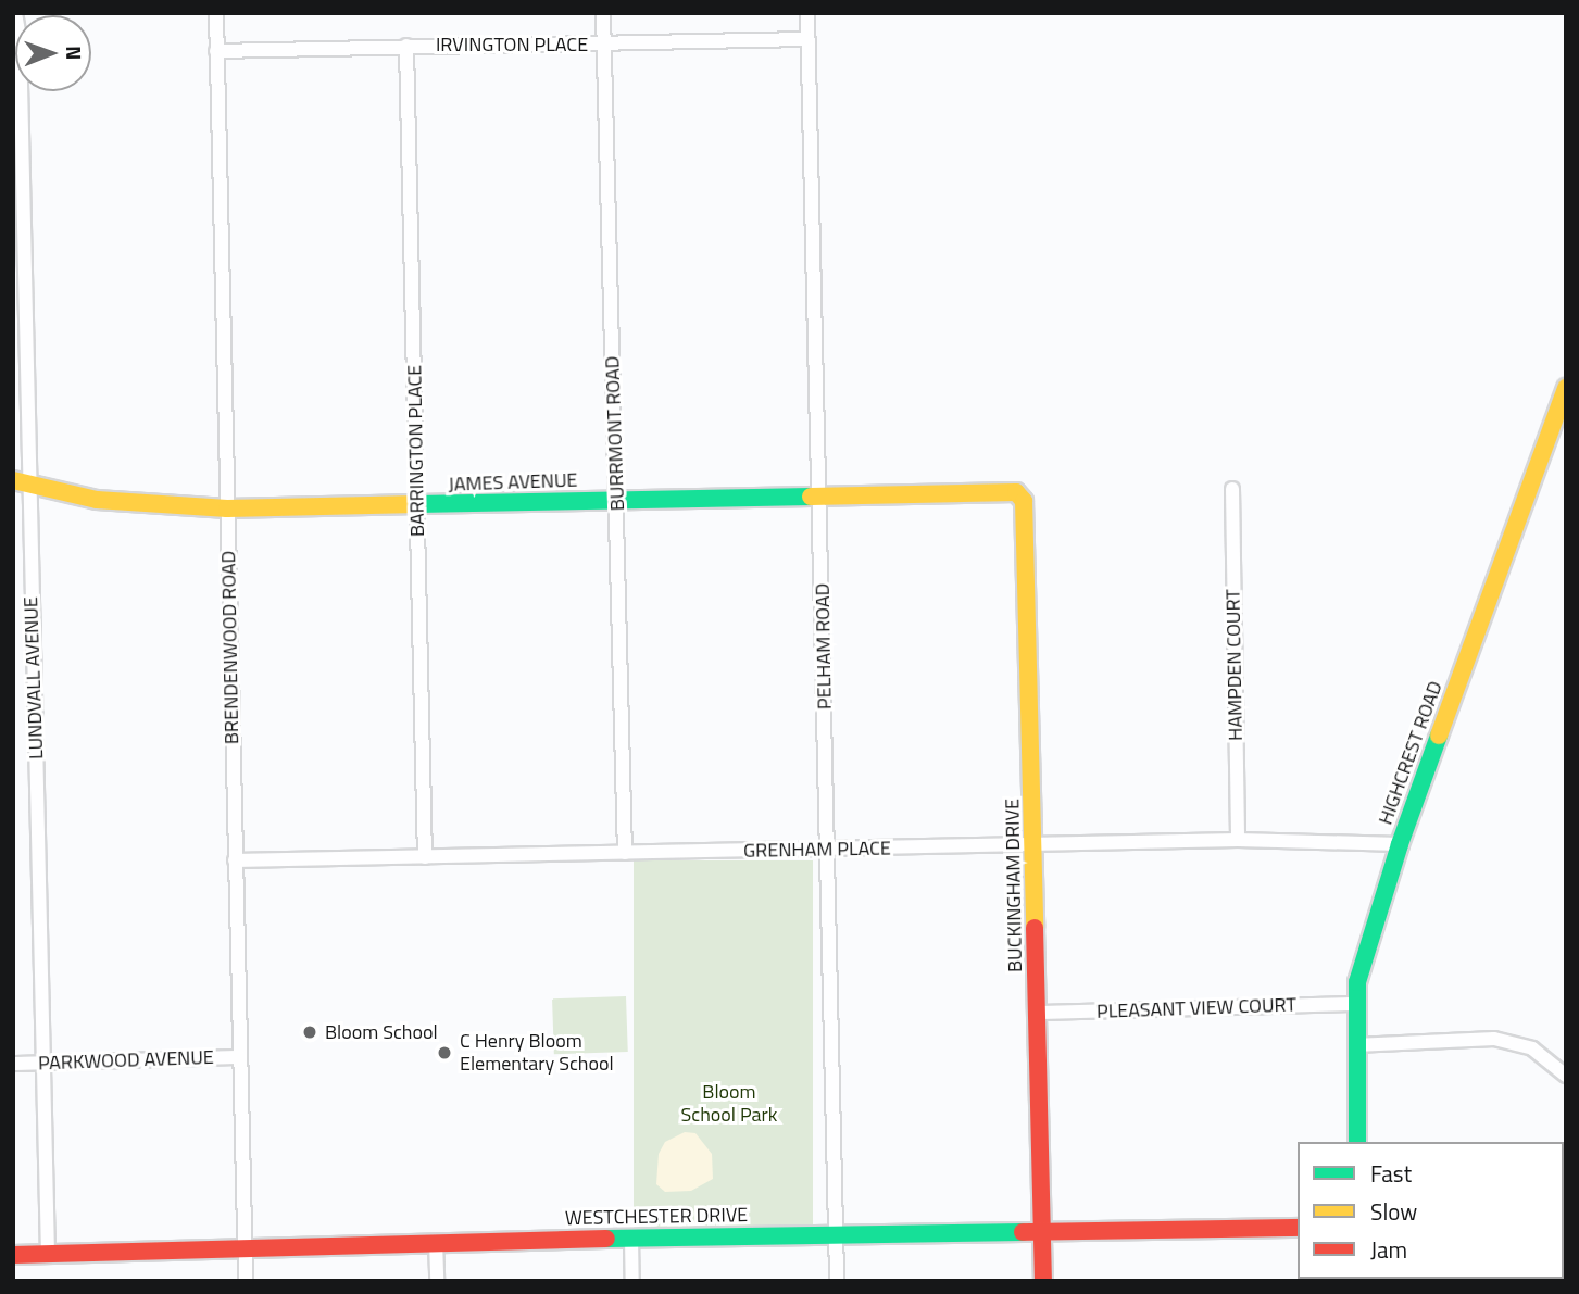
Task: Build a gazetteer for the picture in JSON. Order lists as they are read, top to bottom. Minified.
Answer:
{"streets":{"street":["IRVINGTON PLACE","BURRMONT ROAD","BARRINGTON PLACE","JAMES AVENUE","PELHAM ROAD","BRENDENWOOD ROAD","HAMPDEN COURT","LUNDVALL AVENUE","HIGHCREST ROAD","GRENHAM PLACE","BUCKINGHAM DRIVE","PLEASANT VIEW COURT","PARKWOOD AVENUE","WESTCHESTER DRIVE"]},"crossings":[["IRVINGTON PLACE","BURRMONT ROAD"],["IRVINGTON PLACE","BARRINGTON PLACE"],["IRVINGTON PLACE","PELHAM ROAD"],["IRVINGTON PLACE","BRENDENWOOD ROAD"],["BURRMONT ROAD","JAMES AVENUE"],["BURRMONT ROAD","GRENHAM PLACE"],["BARRINGTON PLACE","JAMES AVENUE"],["BARRINGTON PLACE","GRENHAM PLACE"],["JAMES AVENUE","PELHAM ROAD"],["JAMES AVENUE","BRENDENWOOD ROAD"],["JAMES AVENUE","LUNDVALL AVENUE"],["JAMES AVENUE","BUCKINGHAM DRIVE"],["PELHAM ROAD","GRENHAM PLACE"],["PELHAM ROAD","WESTCHESTER DRIVE"],["BRENDENWOOD ROAD","GRENHAM PLACE"],["BRENDENWOOD ROAD","PARKWOOD AVENUE"],["BRENDENWOOD ROAD","WESTCHESTER DRIVE"],["HAMPDEN COURT","GRENHAM PLACE"],["LUNDVALL AVENUE","PARKWOOD AVENUE"],["LUNDVALL AVENUE","WESTCHESTER DRIVE"],["HIGHCREST ROAD","GRENHAM PLACE"],["HIGHCREST ROAD","PLEASANT VIEW COURT"],["GRENHAM PLACE","BUCKINGHAM DRIVE"],["BUCKINGHAM DRIVE","PLEASANT VIEW COURT"],["BUCKINGHAM DRIVE","WESTCHESTER DRIVE"]],"parks":["Bloom School Park"],"places":["Bloom School","C Henry Bloom Elementary School"],"legend":["Fast","Slow","Jam"],"north":"right"}
